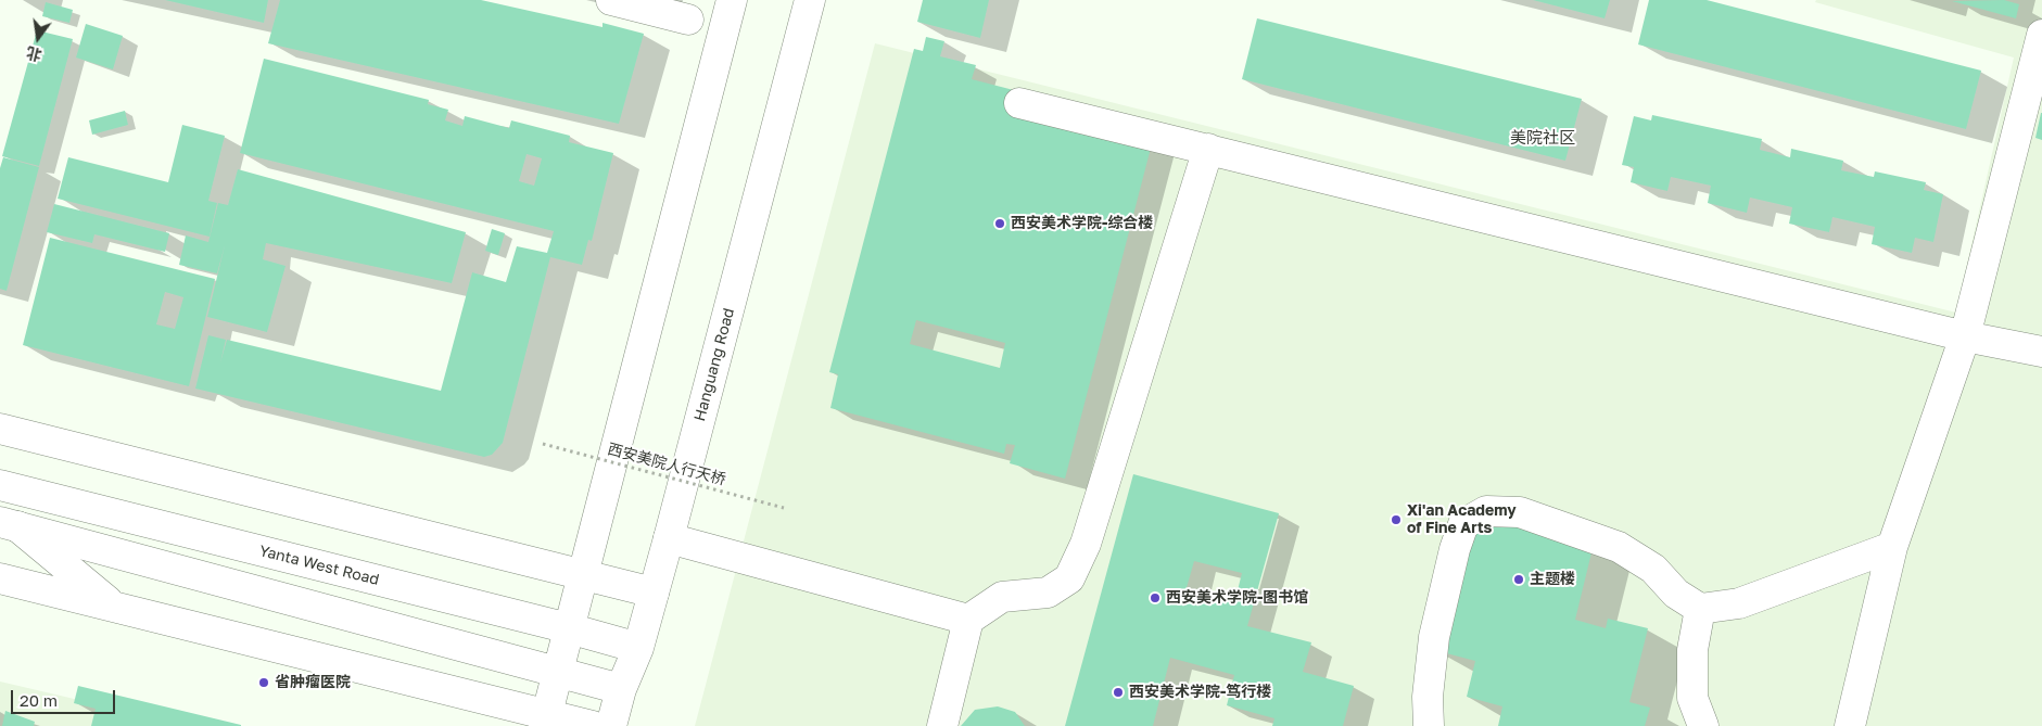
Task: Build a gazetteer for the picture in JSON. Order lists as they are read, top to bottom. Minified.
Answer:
{"streets":{"main road":["Hanguang Road","Yanta West Road"],"path":["西安美院人行天桥"]},"crossings":[["Hanguang Road","Yanta West Road"]],"districts":["美院社区"],"places":["西安美术学院-综合楼","Xi'an Academy of Fine Arts","主题楼","西安美术学院-图书馆","省肿瘤医院","西安美术学院-笃行楼"],"scale_bar":"20 m","north":"bottom"}
